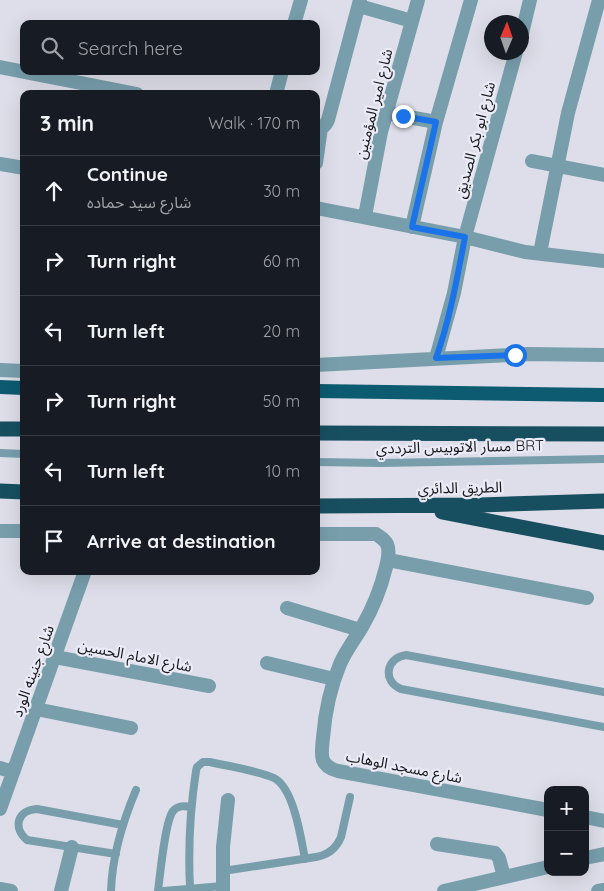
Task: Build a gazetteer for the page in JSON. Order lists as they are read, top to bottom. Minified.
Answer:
{"streets":{"highway":["الطريق الدائري"],"street":["شارع امير المؤمنين","شارع ابو بكر الصديق","شارع الامام الحسين","شارع جنينه الورد","شارع مسجد الوهاب"],"lane":["مسار الاتوبيس الترددي BRT"]},"crossings":[["شارع الامام الحسين","شارع جنينه الورد"]],"north":"top","page":{"search":"Search here","heading":["3 min","Walk · 170 m"],"list":[["Continue","شارع سيد حماده","30 m"],["Turn right","60 m"],["Turn left","20 m"],["Turn right","50 m"],["Turn left","10 m"],"Arrive at destination"],"map_buttons":["+","−"]}}
